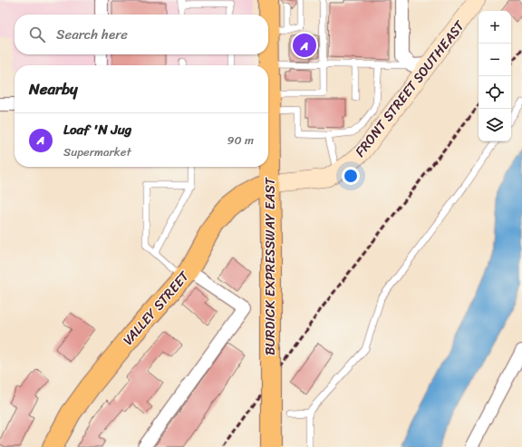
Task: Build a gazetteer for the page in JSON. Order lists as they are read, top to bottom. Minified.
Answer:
{"streets":{"main road":["BURDICK EXPRESSWAY EAST","VALLEY STREET"],"street":["FRONT STREET SOUTHEAST"]},"crossings":[["FRONT STREET SOUTHEAST","BURDICK EXPRESSWAY EAST"],["FRONT STREET SOUTHEAST","VALLEY STREET"],["BURDICK EXPRESSWAY EAST","VALLEY STREET"]],"page":{"map_buttons":["+","−"],"search":"Search here","pins":"A","heading":"Nearby","list":[{"mark":"A","name":"Loaf 'N Jug","note":"Supermarket","value":"90 m"}]}}
